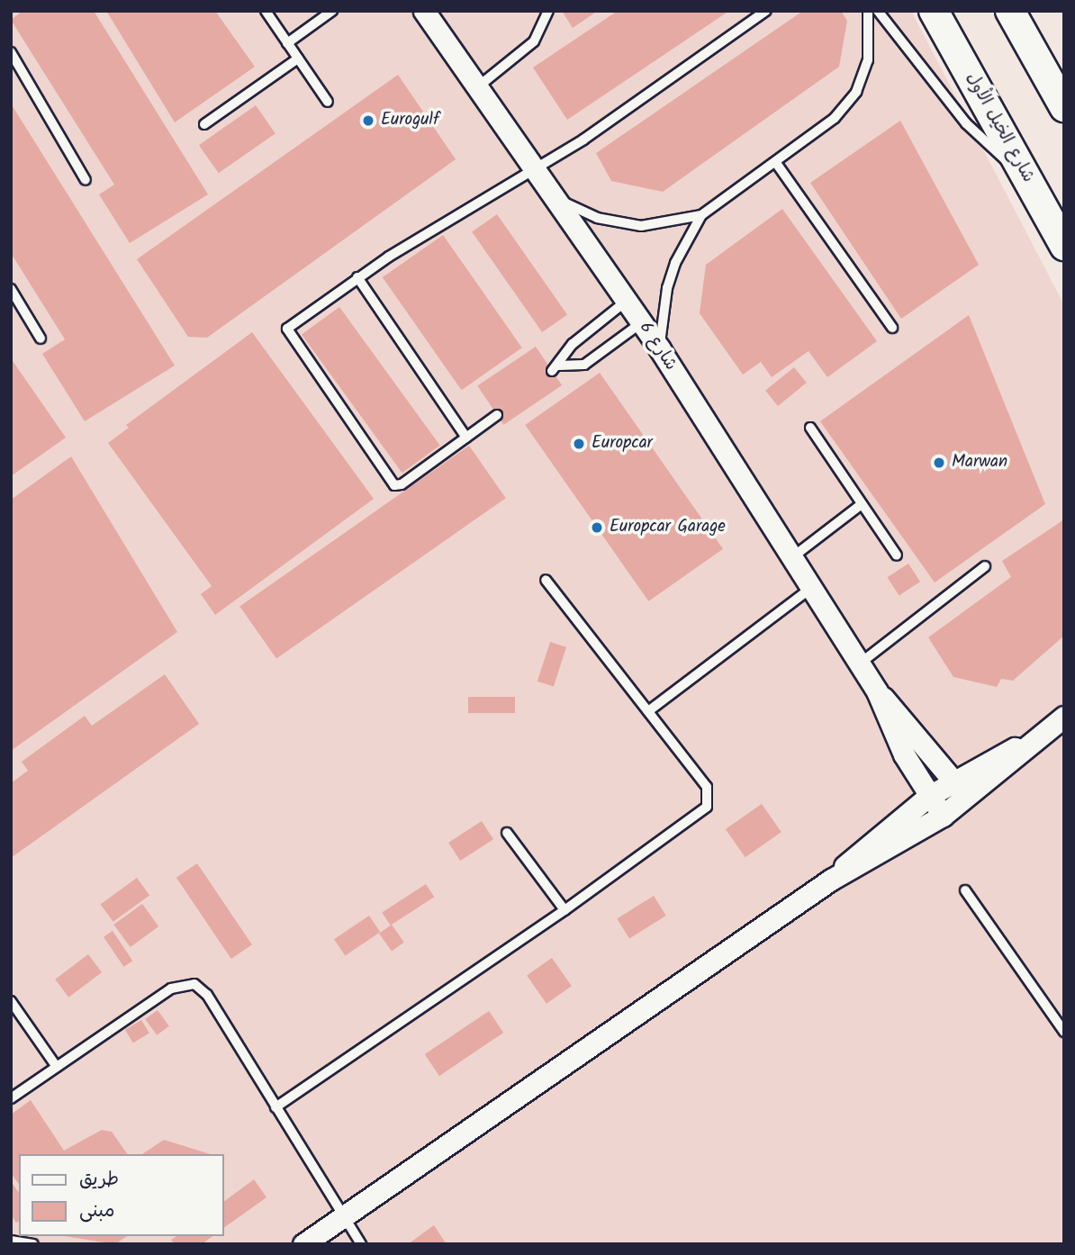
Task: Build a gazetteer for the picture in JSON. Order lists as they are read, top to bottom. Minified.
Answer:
{"streets":{"main road":["شارع الخيل الأول"],"street":["شارع 6"]},"places":["Eurogulf","Europcar","Marwan","Europcar Garage"],"legend":["طريق","مبنى"]}
